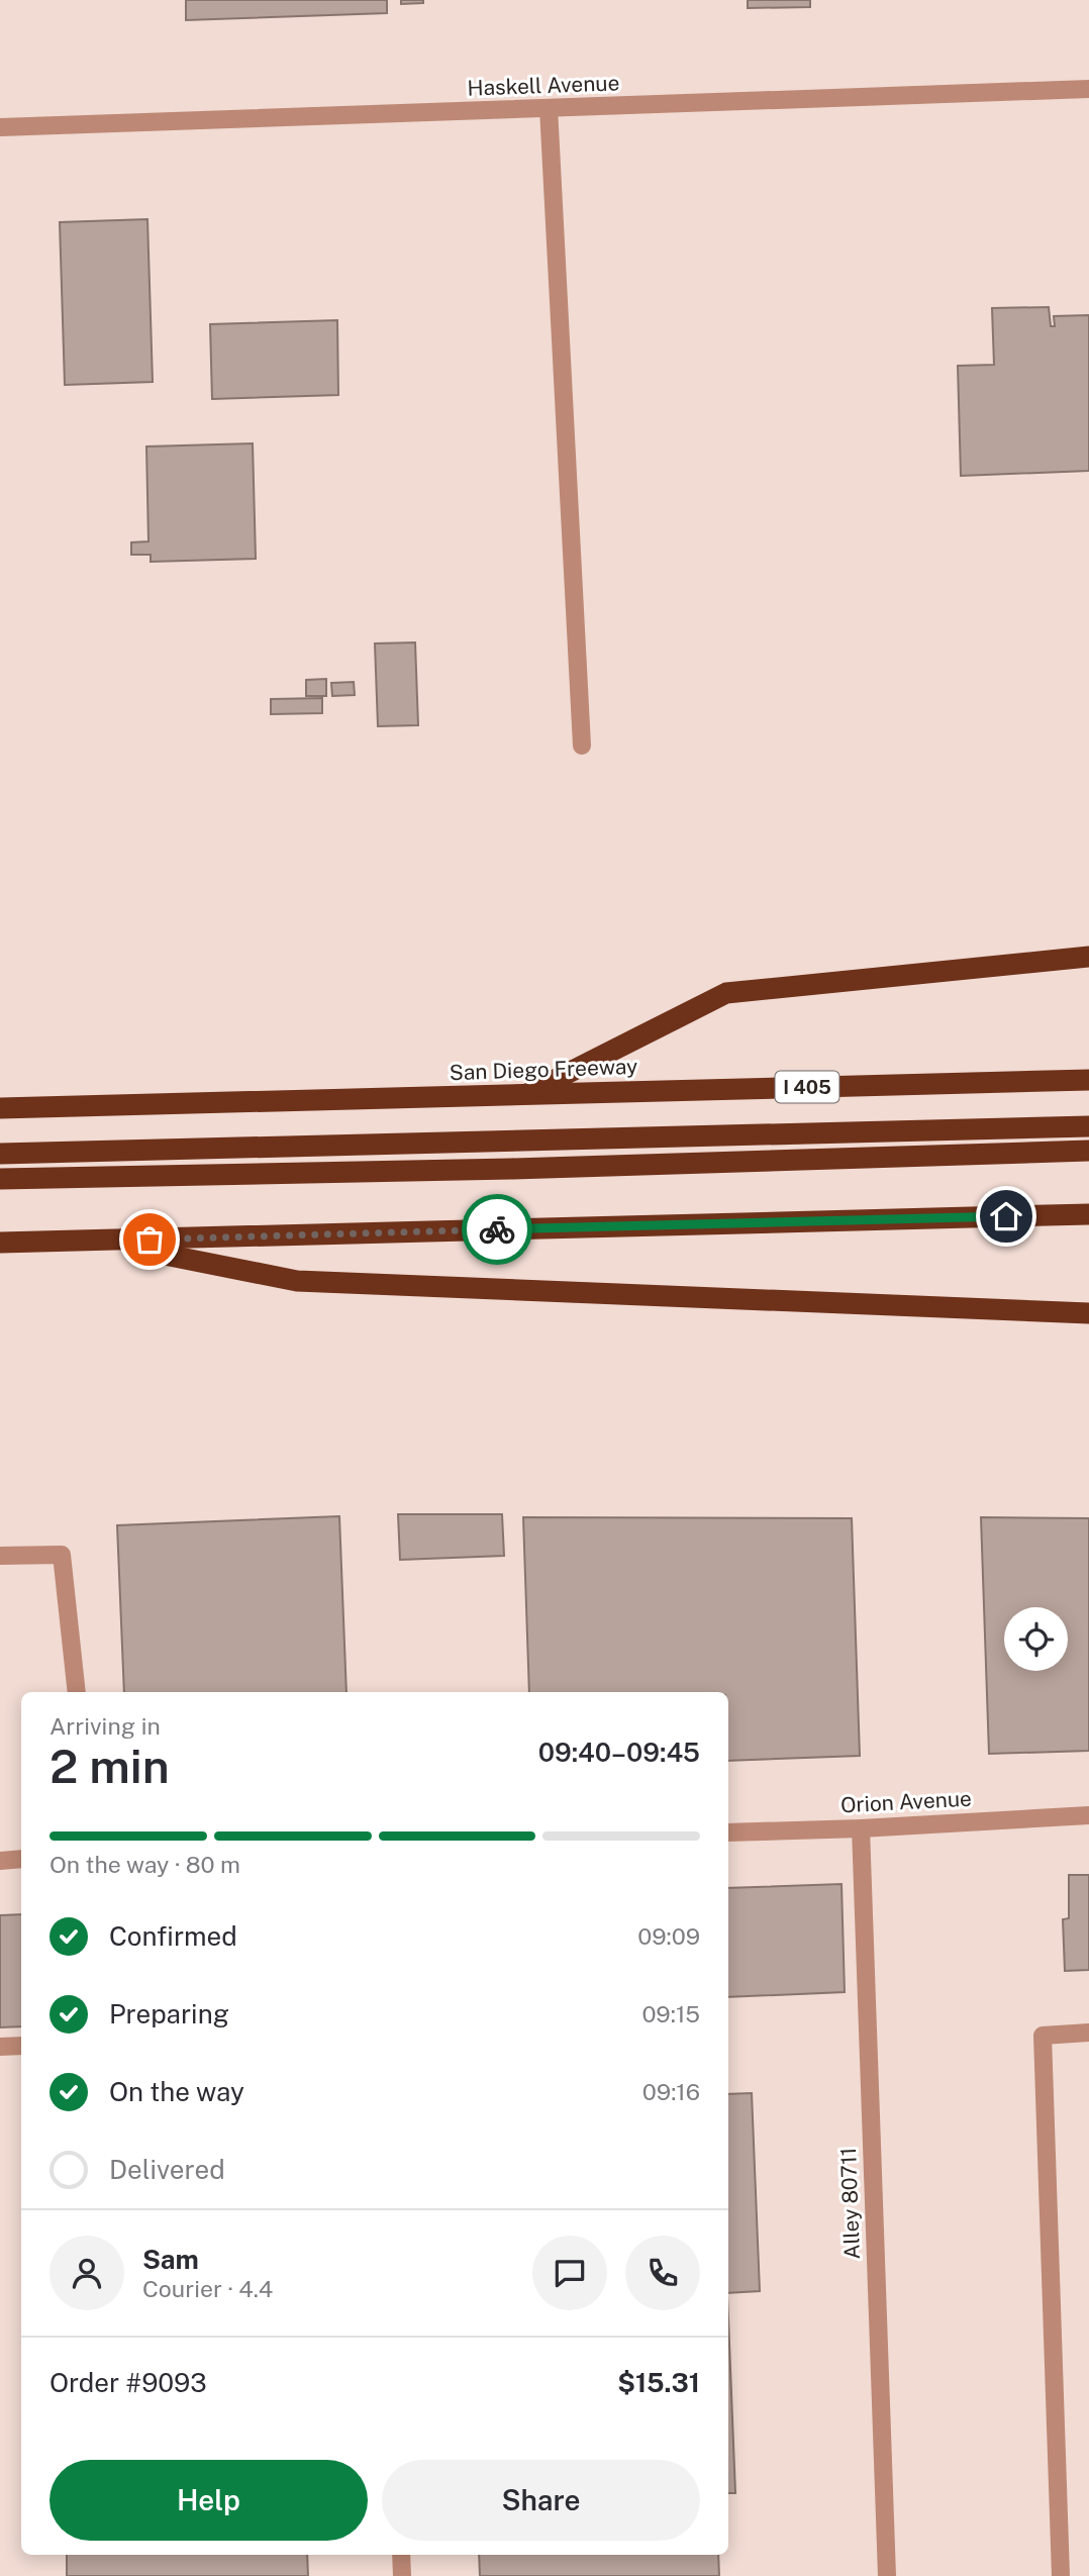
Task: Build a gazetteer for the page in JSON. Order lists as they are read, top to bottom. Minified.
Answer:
{"streets":{"highway":["San Diego Freeway","I 405"],"street":["Haskell Avenue","Orion Avenue","Alley 80711"]},"crossings":[["Orion Avenue","Alley 80711"]],"page":{"heading":["2 min","Arriving in","09:40–09:45"],"panel":["Sam","Courier · 4.4","Order #9093","$15.31"],"bar":"On the way · 80 m","list":[["Confirmed","09:09"],["Preparing","09:15"],["On the way","09:16"],"Delivered"],"buttons":["Help","Share"]}}
